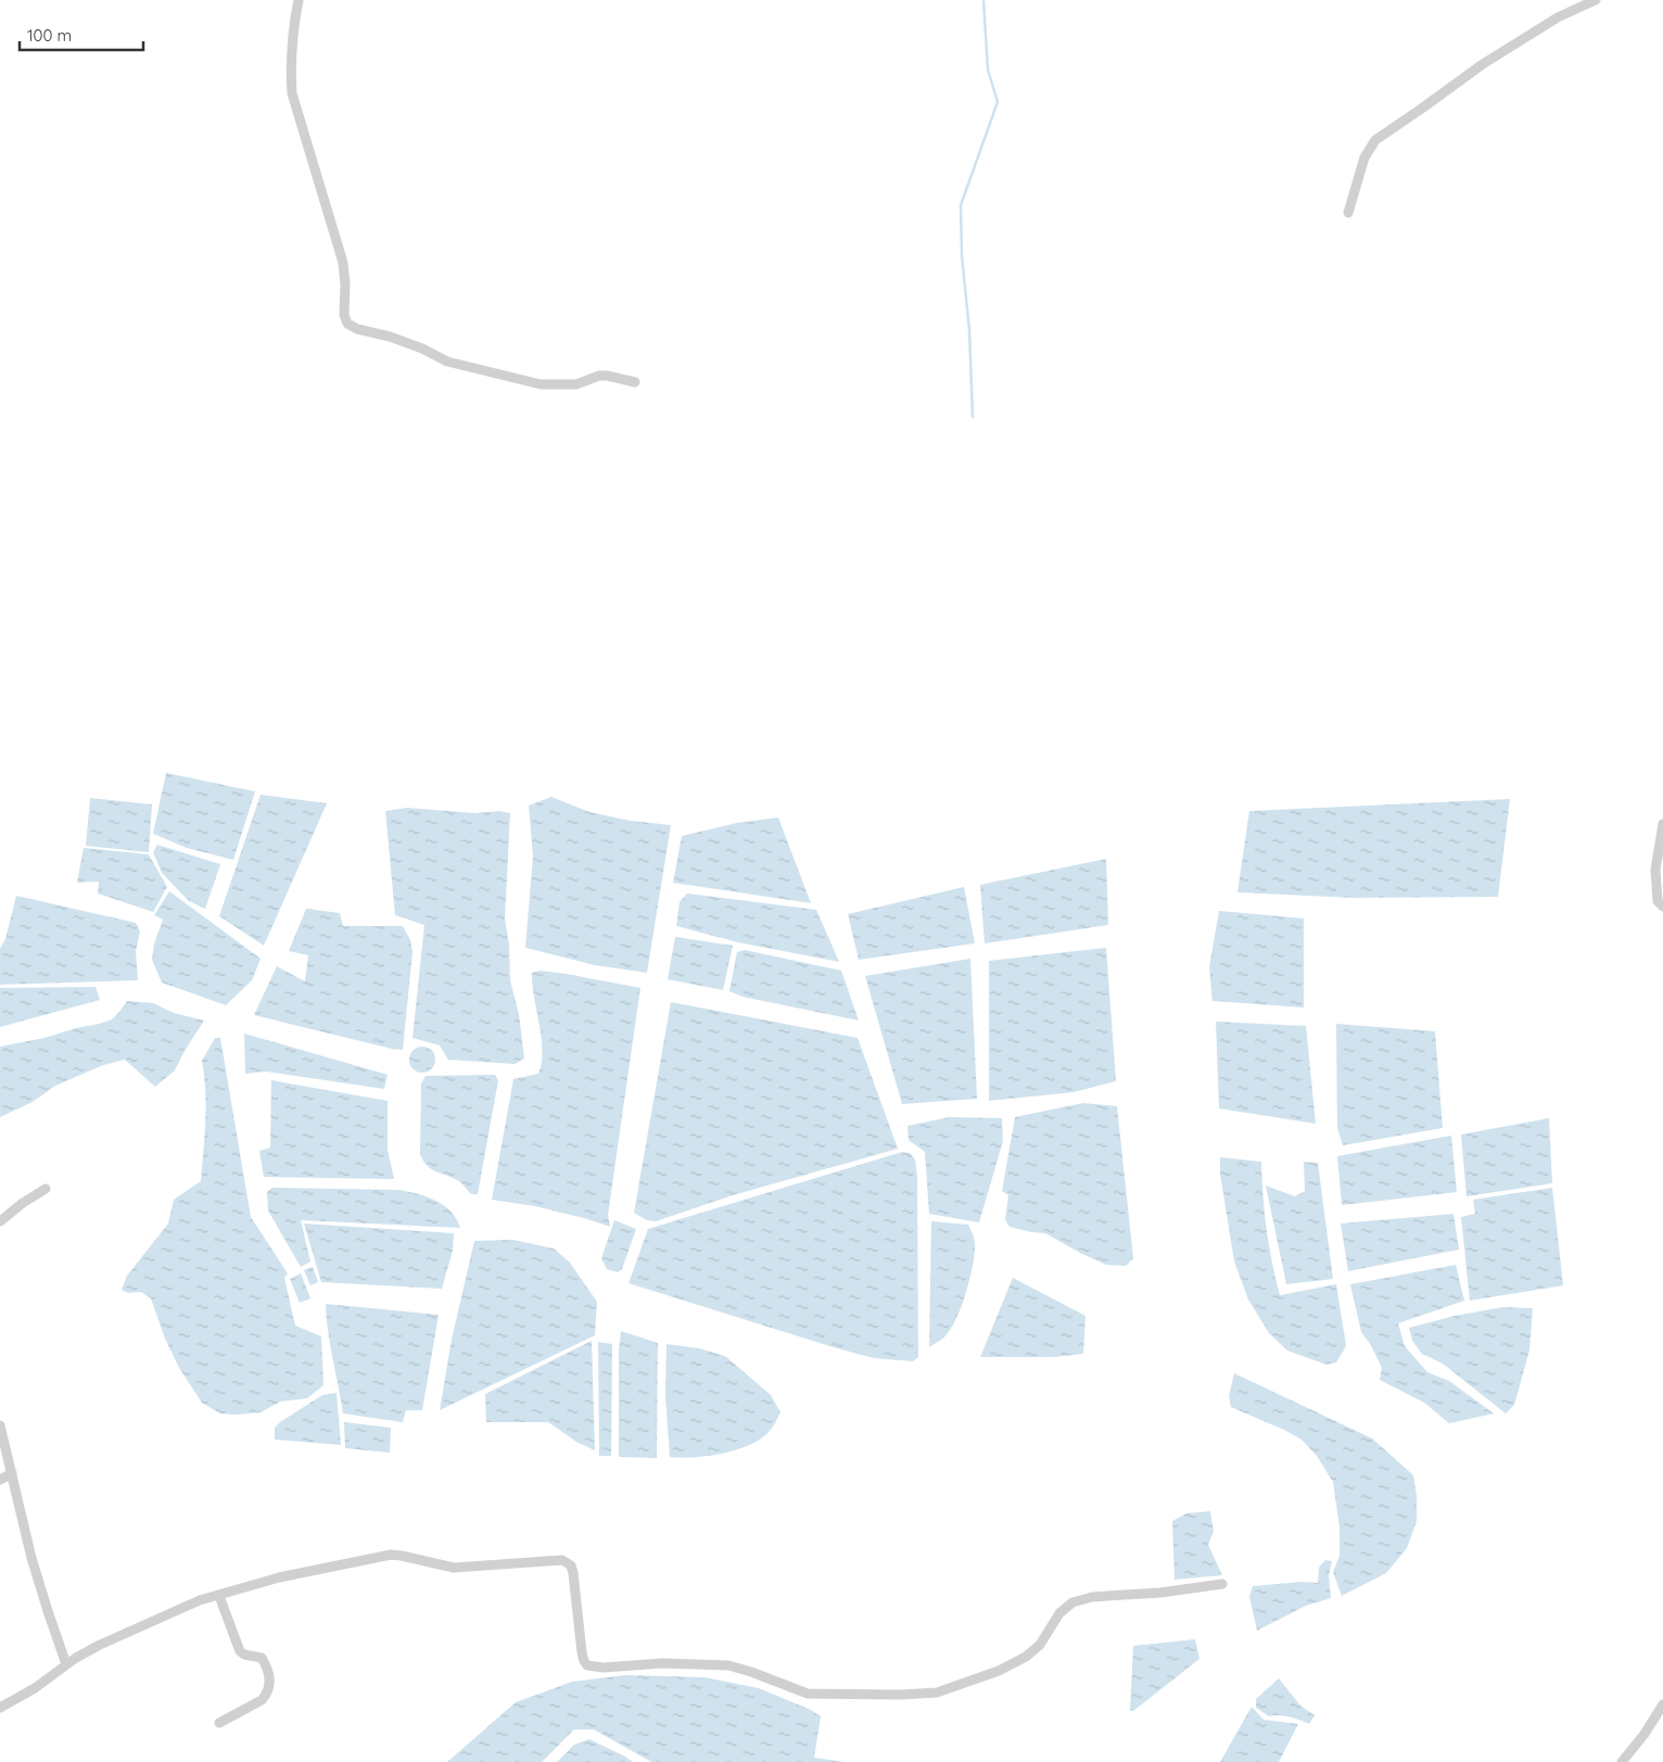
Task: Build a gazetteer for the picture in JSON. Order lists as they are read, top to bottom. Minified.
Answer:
{"scale_bar":"100 m"}
